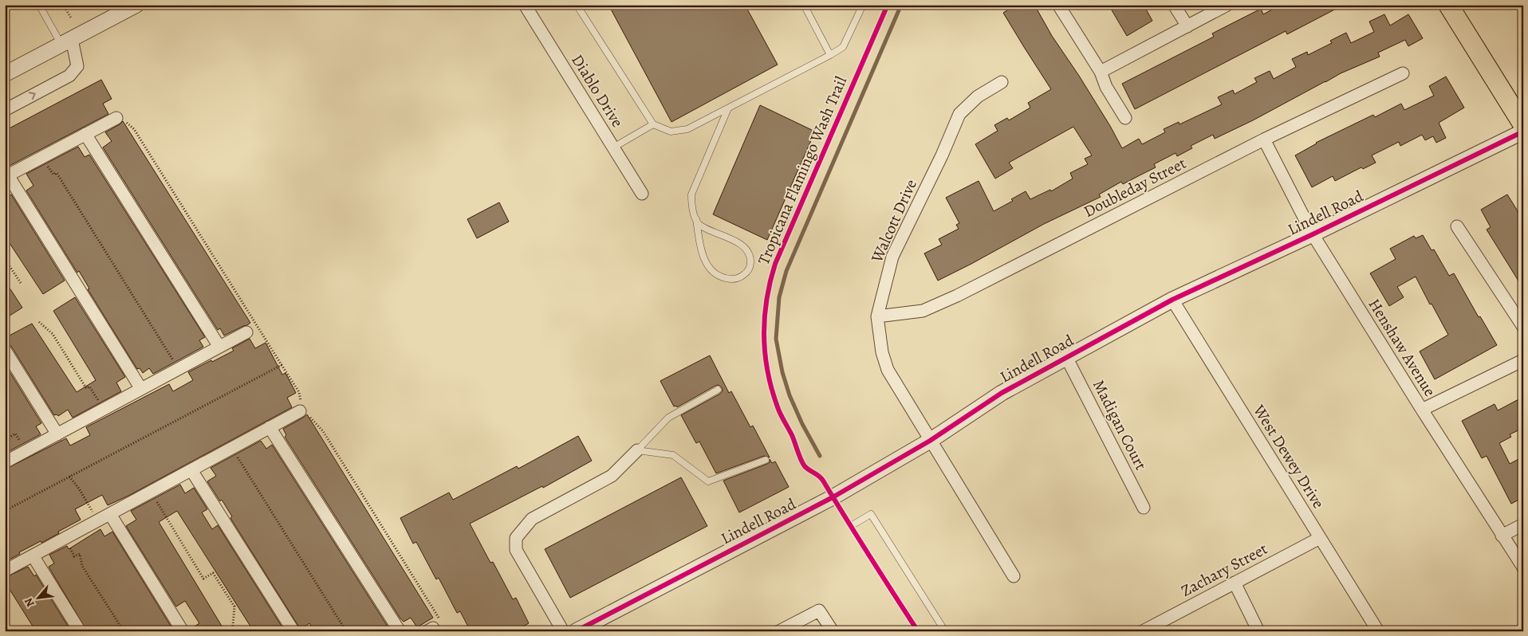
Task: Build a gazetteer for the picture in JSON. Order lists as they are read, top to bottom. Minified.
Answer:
{"streets":{"street":["Diablo Drive","Doubleday Street","Lindell Road","Walcott Drive","Henshaw Avenue","Madigan Court","West Dewey Drive","Zachary Street"],"cycle path":["Tropicana Flamingo Wash Trail"]},"crossings":[["Doubleday Street","Walcott Drive"],["Doubleday Street","Henshaw Avenue"],["Lindell Road","Walcott Drive"],["Lindell Road","Henshaw Avenue"],["Lindell Road","Madigan Court"],["Lindell Road","West Dewey Drive"],["West Dewey Drive","Zachary Street"]],"north":"bottom left"}
